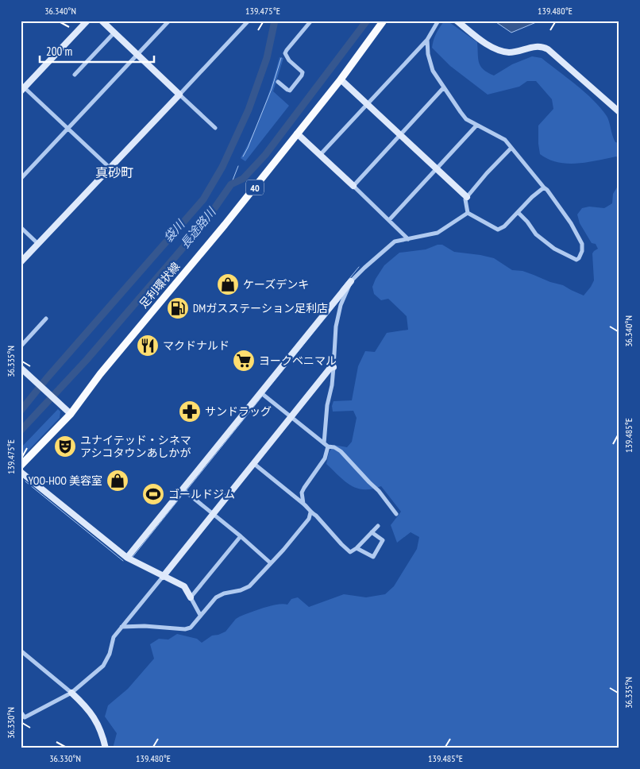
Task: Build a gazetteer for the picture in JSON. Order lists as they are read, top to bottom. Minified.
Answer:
{"streets":{"main road":["40","足利環状線"]},"districts":["真砂町"],"water":["長途路川","袋川"],"places":{"shop":["ケーズデンキ","YOO-HOO 美容室"],"fuel station":["DMガスステーション足利店"],"restaurant":["マクドナルド"],"supermarket":["ヨークベニマル"],"pharmacy":["サンドラッグ"],"theatre":["ユナイテッド・シネマ アシコタウンあしかが"],"sports":["ゴールドジム"]},"scale_bar":"200 m","coordinates":["36.340°N","139.475°E","139.480°E","36.335°N","139.485°E","36.330°N"]}
